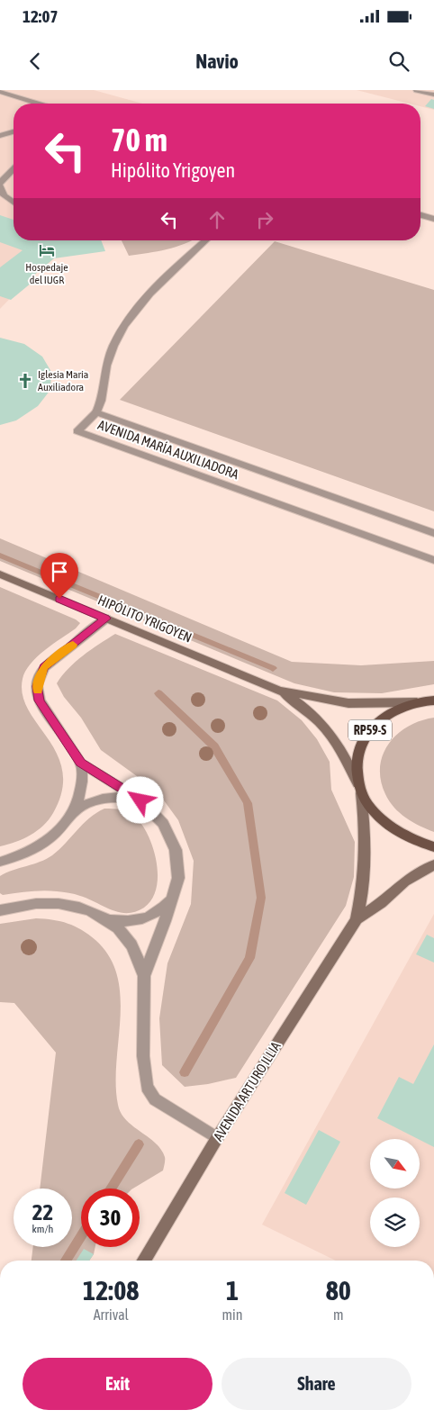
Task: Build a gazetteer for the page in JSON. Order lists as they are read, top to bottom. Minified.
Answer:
{"streets":{"main road":["HIPÓLITO YRIGOYEN","RP59-S","AVENIDA ARTURO ILLIA"],"street":["AVENIDA MARÍA AUXILIADORA"]},"crossings":[["HIPÓLITO YRIGOYEN","RP59-S"],["HIPÓLITO YRIGOYEN","AVENIDA ARTURO ILLIA"],["RP59-S","AVENIDA ARTURO ILLIA"]],"places":{"hotel":["Hospedaje del IUGR"],"church":["Iglesia María Auxiliadora"]},"north":"bottom right","page":{"status":"12:07","header":"Navio","turn":["70 m","Hipólito Yrigoyen"],"speed":"22 km/h","limit":"30","eta":["12:08","Arrival","1","min","80","m"],"buttons":["Exit","Share"]}}
